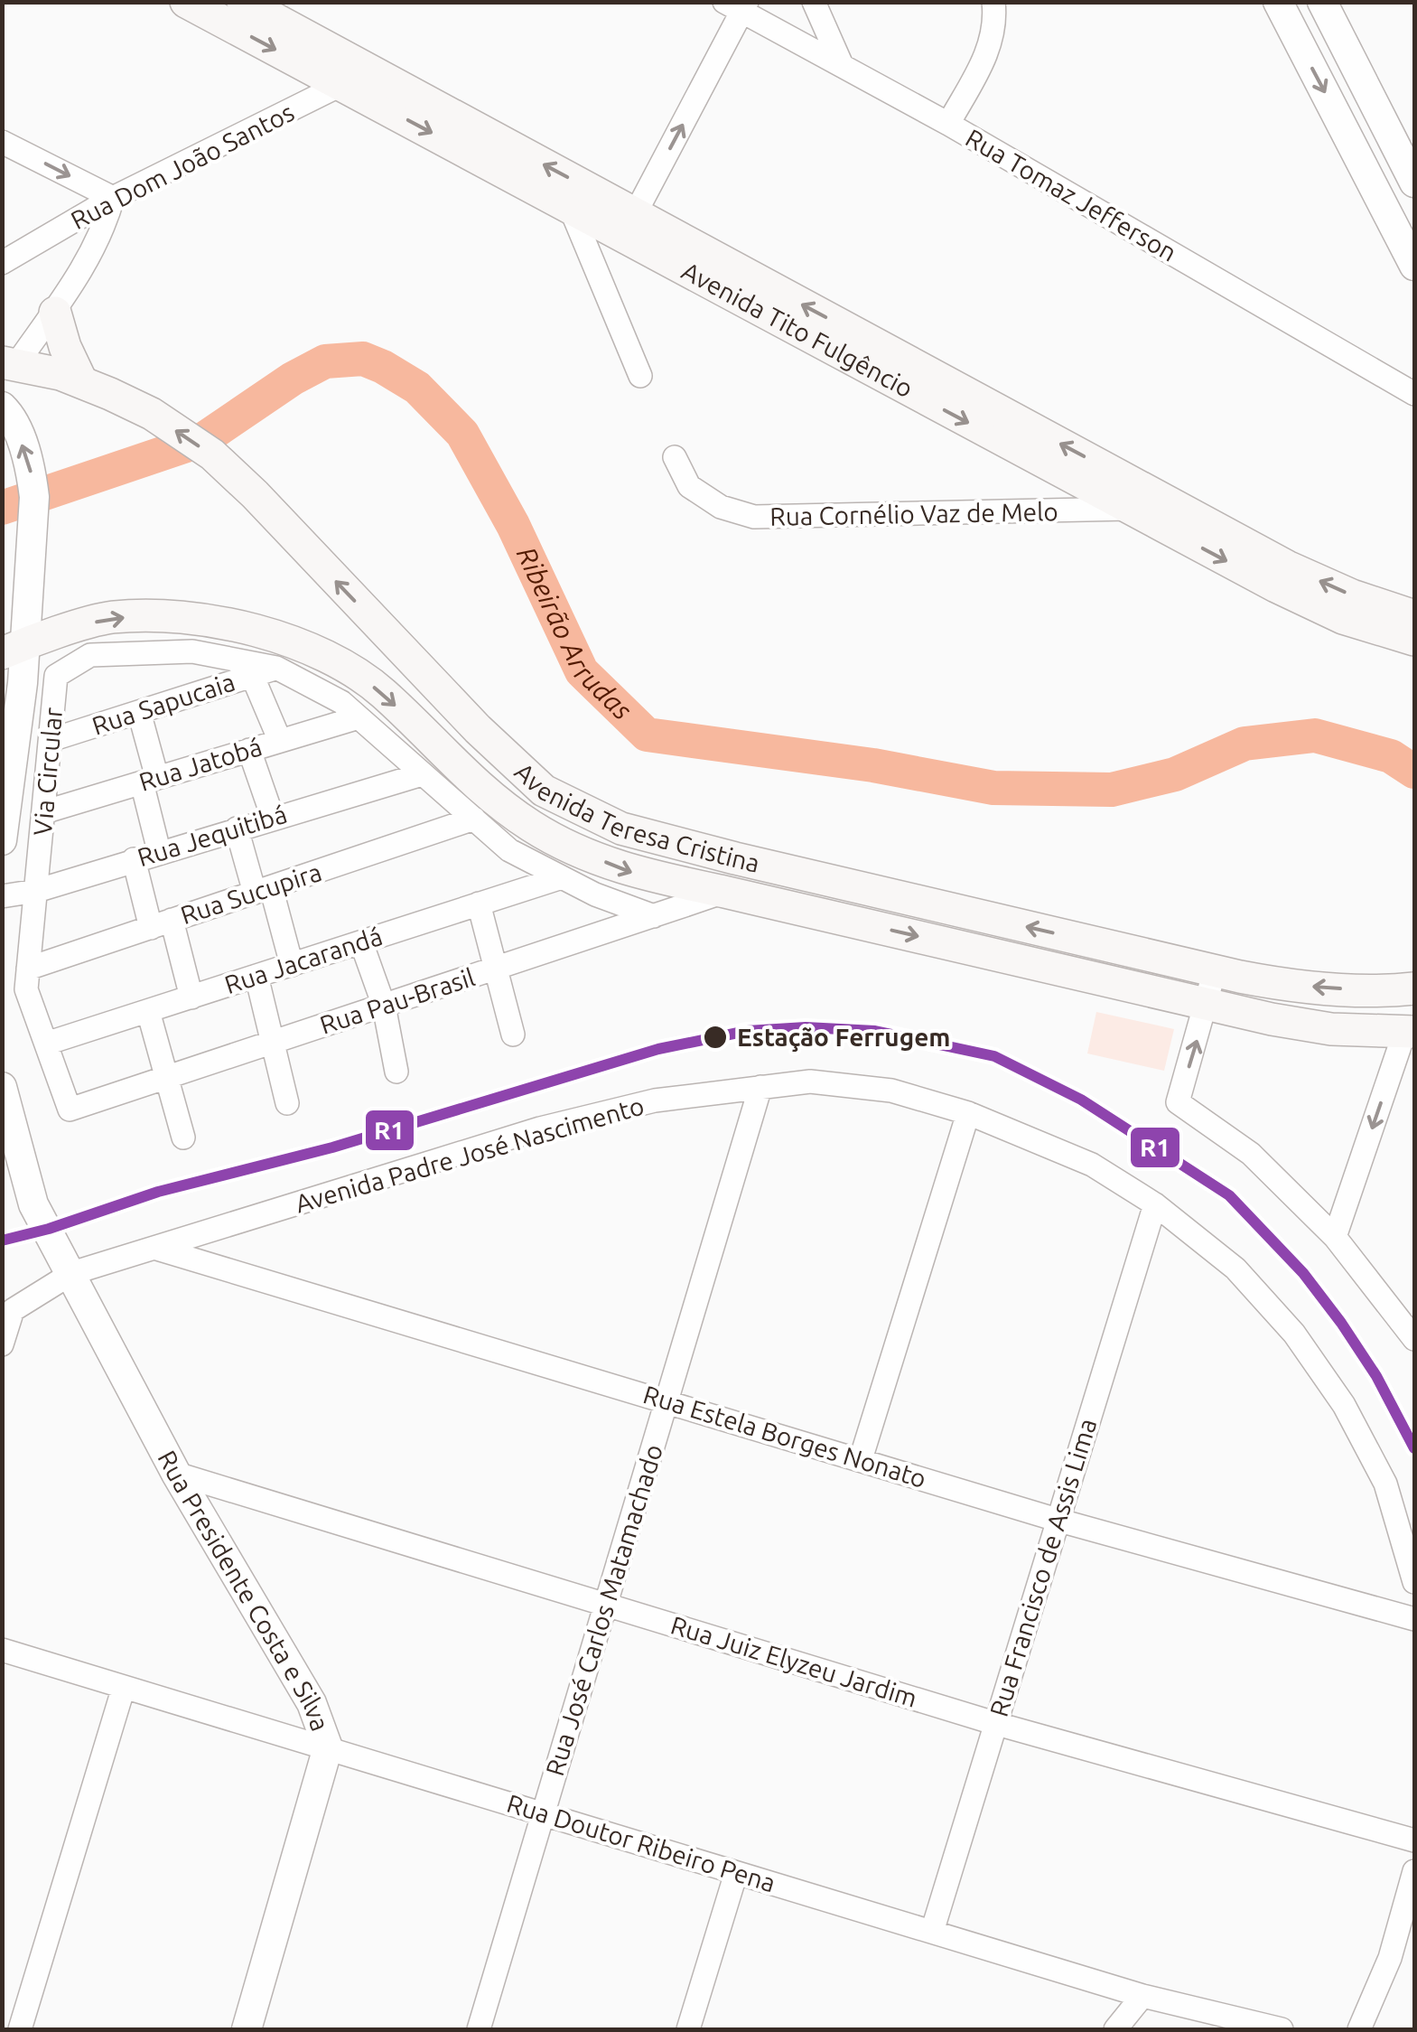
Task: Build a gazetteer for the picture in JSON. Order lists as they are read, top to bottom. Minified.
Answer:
{"streets":{"main road":["Avenida Tito Fulgêncio","Avenida Teresa Cristina"],"street":["Rua Dom João Santos","Rua Tomaz Jefferson","Rua Cornélio Vaz de Melo","Rua Sapucaia","Rua Jatobá","Via Circular","Rua Jequitibá","Rua Sucupira","Rua Jacarandá","Rua Pau-Brasil","Avenida Padre José Nascimento","Rua Estela Borges Nonato","Rua Francisco de Assis Lima","Rua Presidente Costa e Silva","Rua José Carlos Matamachado","Rua Juiz Elyzeu Jardim","Rua Doutor Ribeiro Pena"]},"crossings":[["Rua Dom João Santos","Avenida Tito Fulgêncio"],["Avenida Tito Fulgêncio","Rua Cornélio Vaz de Melo"],["Rua Sapucaia","Via Circular"],["Rua Jatobá","Via Circular"],["Via Circular","Rua Jequitibá"],["Via Circular","Rua Sucupira"],["Via Circular","Rua Jacarandá"],["Via Circular","Rua Pau-Brasil"],["Avenida Teresa Cristina","Rua Pau-Brasil"],["Avenida Padre José Nascimento","Rua Estela Borges Nonato"],["Avenida Padre José Nascimento","Rua Francisco de Assis Lima"],["Avenida Padre José Nascimento","Rua Presidente Costa e Silva"],["Avenida Padre José Nascimento","Rua José Carlos Matamachado"],["Rua Estela Borges Nonato","Rua Francisco de Assis Lima"],["Rua Estela Borges Nonato","Rua José Carlos Matamachado"],["Rua Francisco de Assis Lima","Rua Juiz Elyzeu Jardim"],["Rua Francisco de Assis Lima","Rua Doutor Ribeiro Pena"],["Rua Presidente Costa e Silva","Rua Juiz Elyzeu Jardim"],["Rua Presidente Costa e Silva","Rua Doutor Ribeiro Pena"],["Rua José Carlos Matamachado","Rua Juiz Elyzeu Jardim"],["Rua José Carlos Matamachado","Rua Doutor Ribeiro Pena"]],"water":["Ribeirão Arrudas"],"places":["Estação Ferrugem"],"lines":["transit line R1"]}
